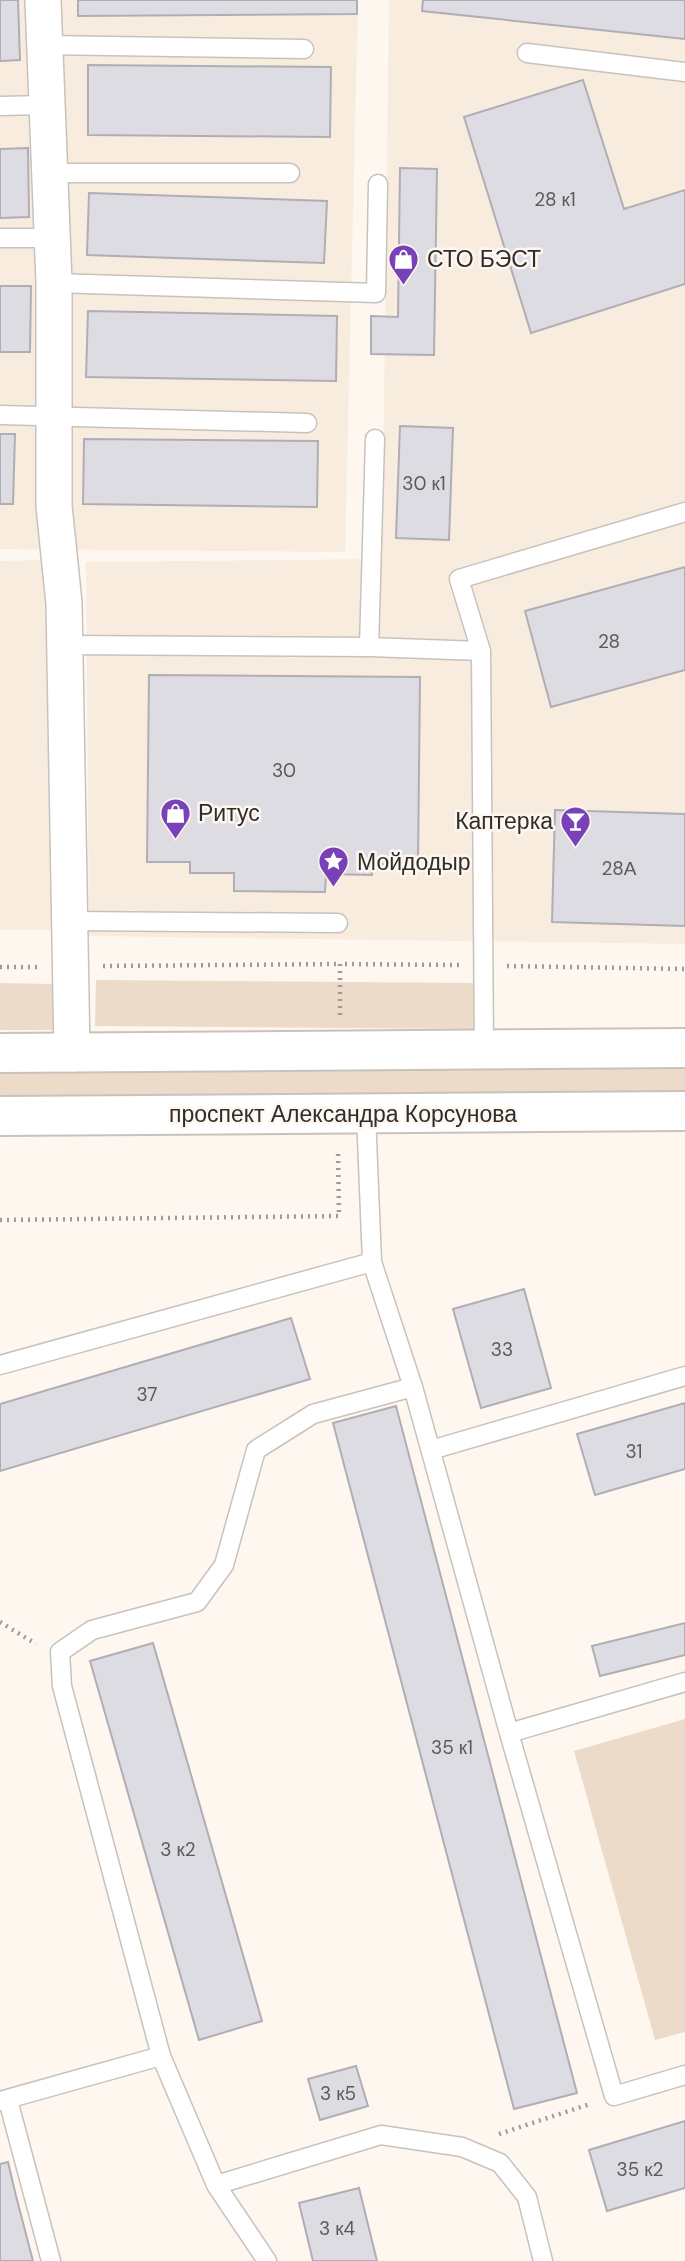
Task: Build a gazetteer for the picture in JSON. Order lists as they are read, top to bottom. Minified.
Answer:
{"streets":{"main road":["проспект Александра Корсунова"]},"places":{"shop":["СТО БЭСТ","Ритус"],"bar":["Каптерка"],"place":["Мойдодыр"]},"house_numbers":["28 к1","30 к1","28","30","28А","33","37","31","35 к1","3 к2","3 к5","35 к2","3 к4"]}
